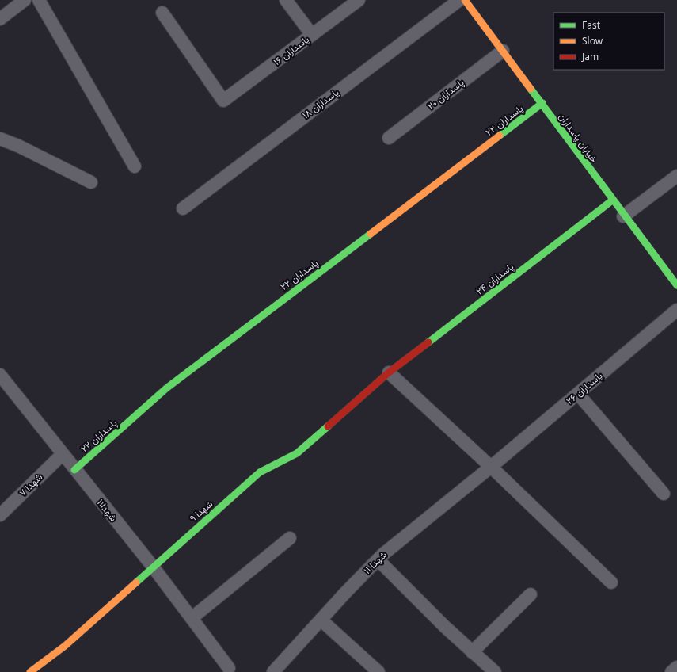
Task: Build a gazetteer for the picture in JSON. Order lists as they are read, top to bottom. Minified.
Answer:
{"streets":{"street":["پاسداران ۱۶","پاسداران ۲۰","پاسداران ۱۸","پاسداران ۲۲","خیابان پاسداران","پاسداران ۲۴","پاسداران ۲۶","شهدا ۷","شهدا۱۱","شهدا ۹","شهدا ۱۱"]},"crossings":[["پاسداران ۲۰","خیابان پاسداران"],["پاسداران ۲۲","خیابان پاسداران"],["پاسداران ۲۲","شهدا۱۱"],["خیابان پاسداران","پاسداران ۲۴"],["پاسداران ۲۴","شهدا ۹"],["پاسداران ۲۶","شهدا ۱۱"],["شهدا ۷","شهدا۱۱"],["شهدا۱۱","شهدا ۹"]],"legend":["Fast","Slow","Jam"]}
